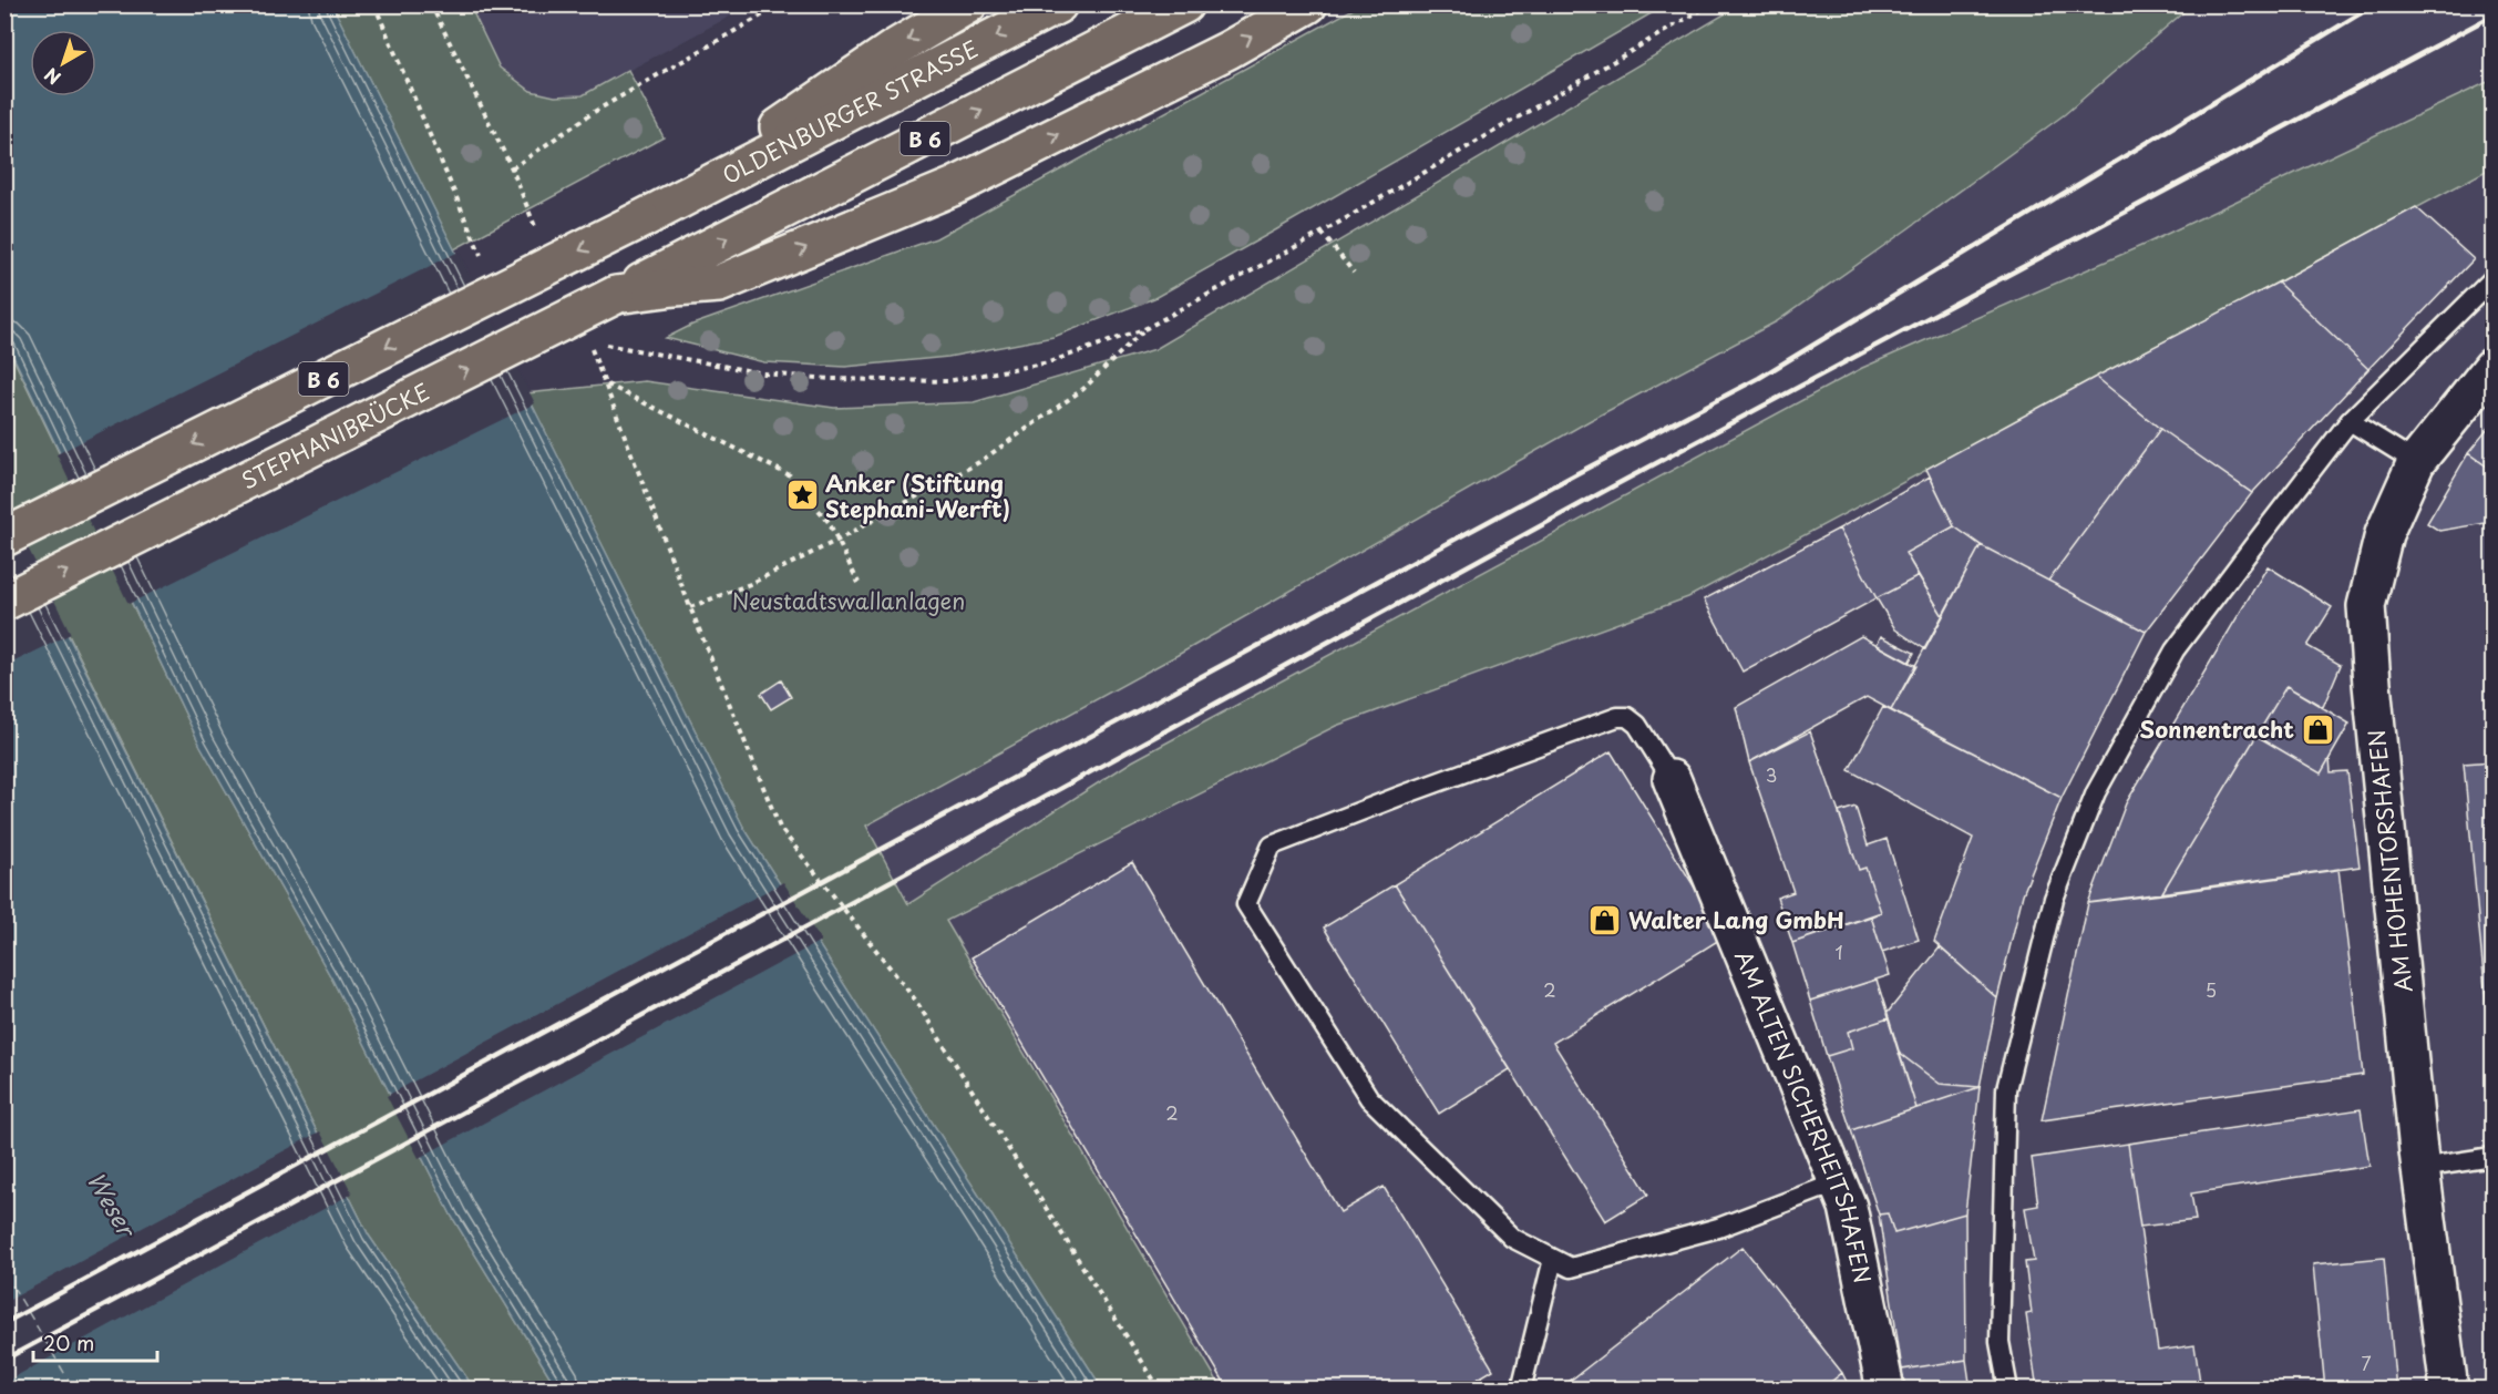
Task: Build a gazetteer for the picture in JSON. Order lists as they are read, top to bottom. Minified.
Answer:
{"streets":{"highway":["OLDENBURGER STRASSE","B 6","STEPHANIBRÜCKE"],"street":["AM HOHENTORSHAFEN","AM ALTEN SICHERHEITSHAFEN"]},"crossings":[["OLDENBURGER STRASSE","B 6"],["B 6","STEPHANIBRÜCKE"]],"water":["Weser"],"parks":["Neustadtswallanlagen"],"places":{"place":["Anker (Stiftung Stephani-Werft)"],"shop":["Sonnentracht","Walter Lang GmbH"]},"house_numbers":["3","1","2","5","2","7"],"scale_bar":"20 m","north":"bottom left"}
